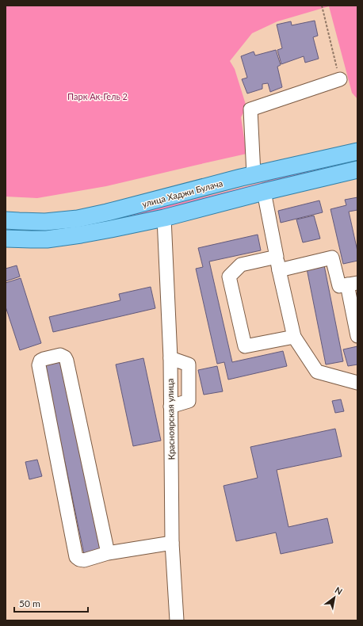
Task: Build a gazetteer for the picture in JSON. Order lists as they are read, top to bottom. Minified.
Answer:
{"streets":{"main road":["улица Хаджи Булача"],"street":["Красноярская улица"]},"crossings":[["улица Хаджи Булача","Красноярская улица"]],"parks":["Парк Ак-Гель 2"],"scale_bar":"50 m","north":"top right"}
